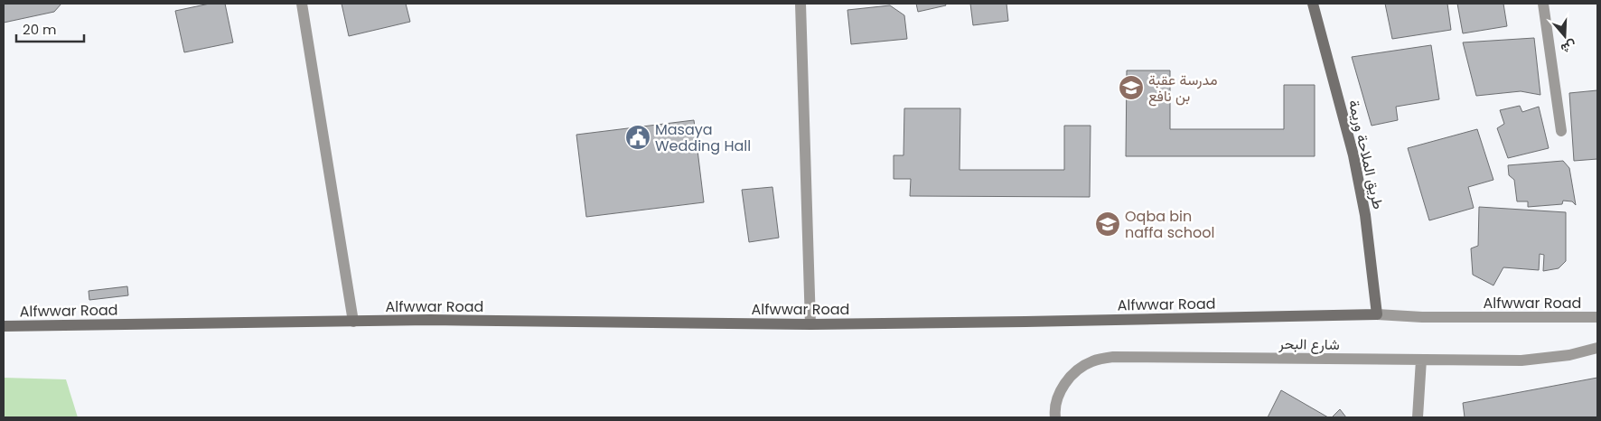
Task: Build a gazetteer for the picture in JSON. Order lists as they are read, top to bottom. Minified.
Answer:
{"streets":{"street":["طريق الملاحة وريمة","Alfwwar Road","شارع البحر"]},"crossings":[["طريق الملاحة وريمة","Alfwwar Road"]],"places":{"school or university":["مدرسة عقبة بن نافع","Oqba bin naffa school"],"public building":["Masaya Wedding Hall"]},"scale_bar":"20 m","north":"bottom"}
